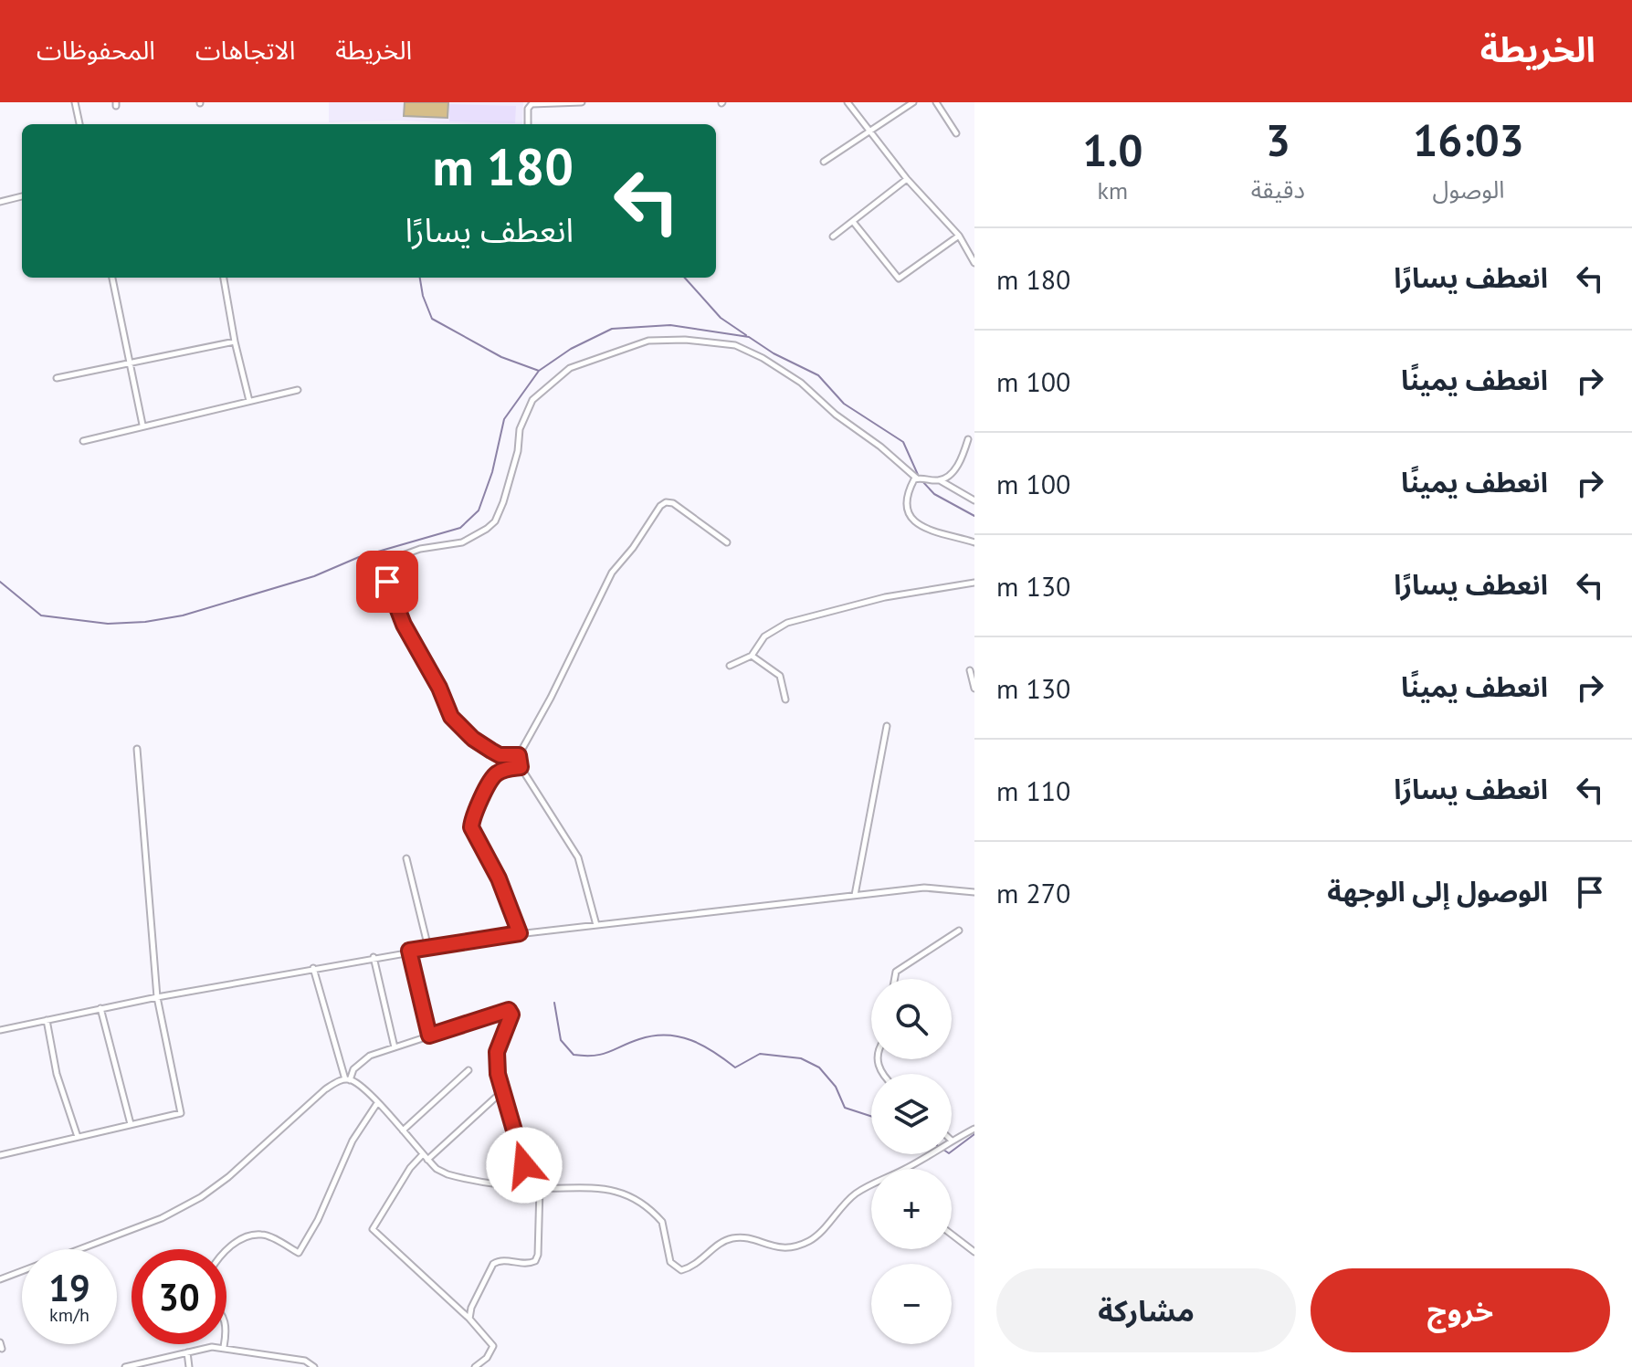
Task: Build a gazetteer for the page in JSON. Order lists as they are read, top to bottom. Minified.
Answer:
{"page":{"header":"الخريطة","nav":["الخريطة","الاتجاهات","المحفوظات"],"eta":["16:03","الوصول","3","دقيقة","1.0","km"],"turn":["180 m","انعطف يسارًا"],"list":[{"name":"انعطف يسارًا","value":"180 m"},{"name":"انعطف يمينًا","value":"100 m"},{"name":"انعطف يمينًا","value":"100 m"},{"name":"انعطف يسارًا","value":"130 m"},{"name":"انعطف يمينًا","value":"130 m"},{"name":"انعطف يسارًا","value":"110 m"},{"name":"الوصول إلى الوجهة","value":"270 m"}],"map_buttons":["+","−"],"speed":"19 km/h","limit":"30","buttons":["خروج","مشاركة"]}}
